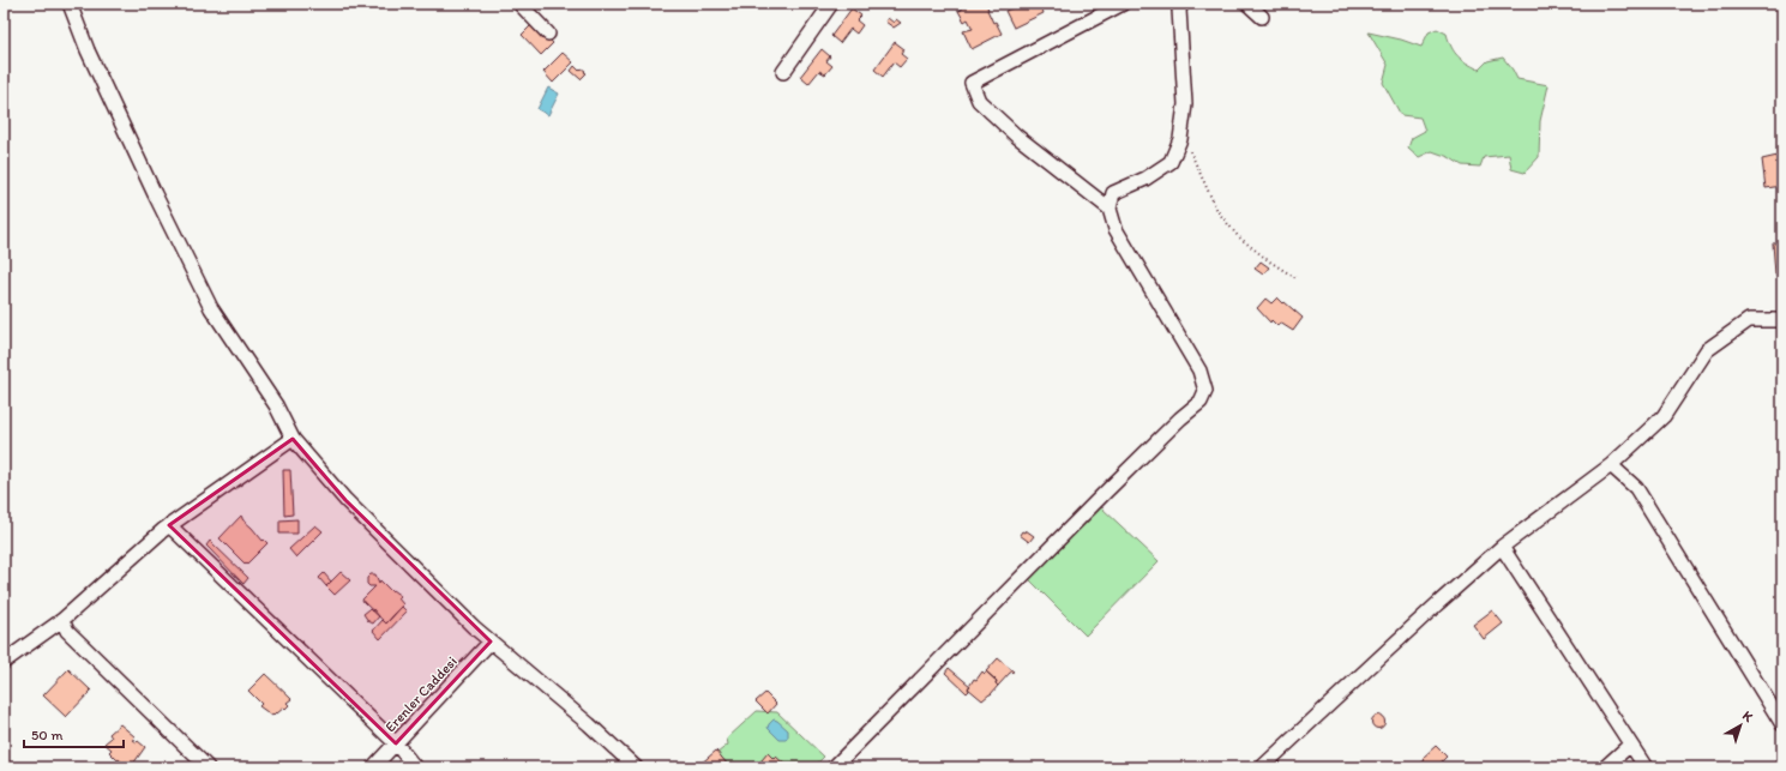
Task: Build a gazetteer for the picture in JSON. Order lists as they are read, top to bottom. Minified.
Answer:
{"streets":{"street":["Erenler Caddesi"]},"scale_bar":"50 m","north":"top right"}
